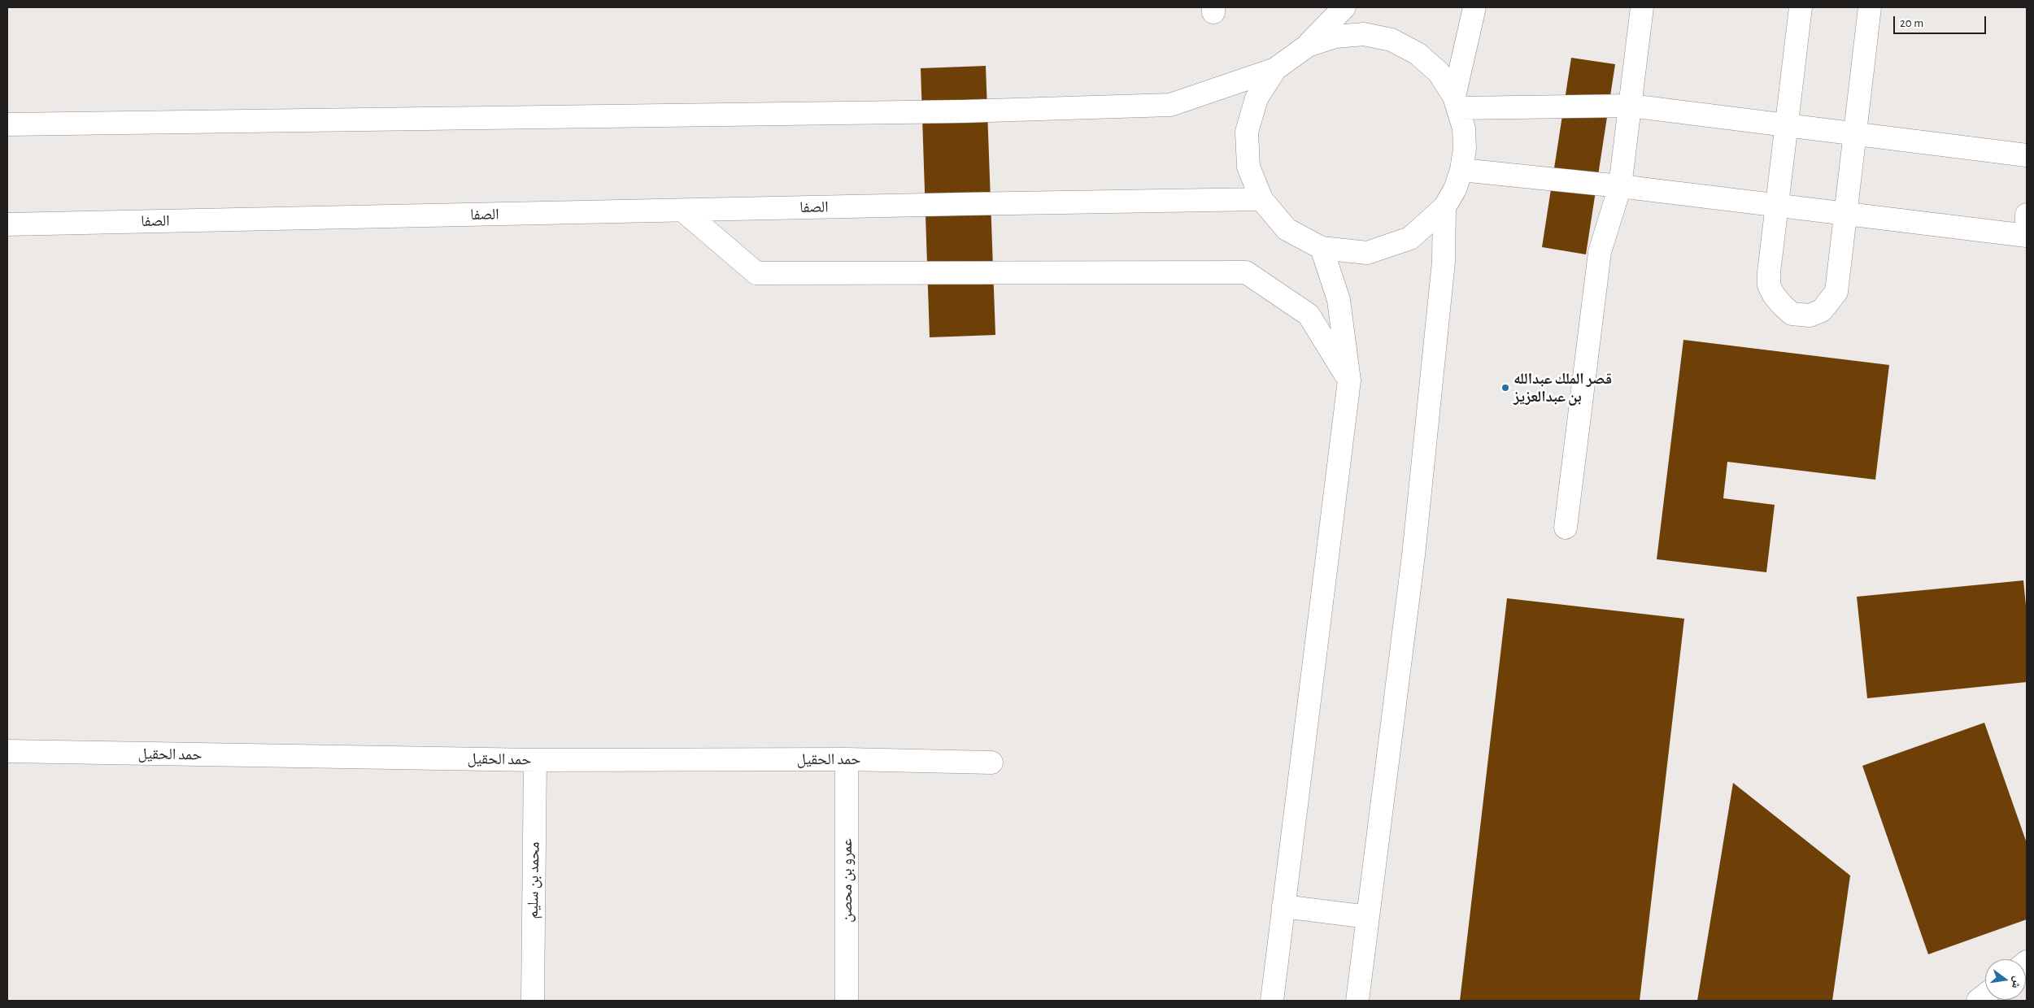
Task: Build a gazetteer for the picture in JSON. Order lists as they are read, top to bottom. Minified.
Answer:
{"streets":{"street":["الصفا","حمد الحقيل","محمد بن سليم","عمرو بن محصن"]},"crossings":[["حمد الحقيل","محمد بن سليم"],["حمد الحقيل","عمرو بن محصن"]],"places":["قصر الملك عبدالله بن عبدالعزيز"],"scale_bar":"20 m","north":"right"}
